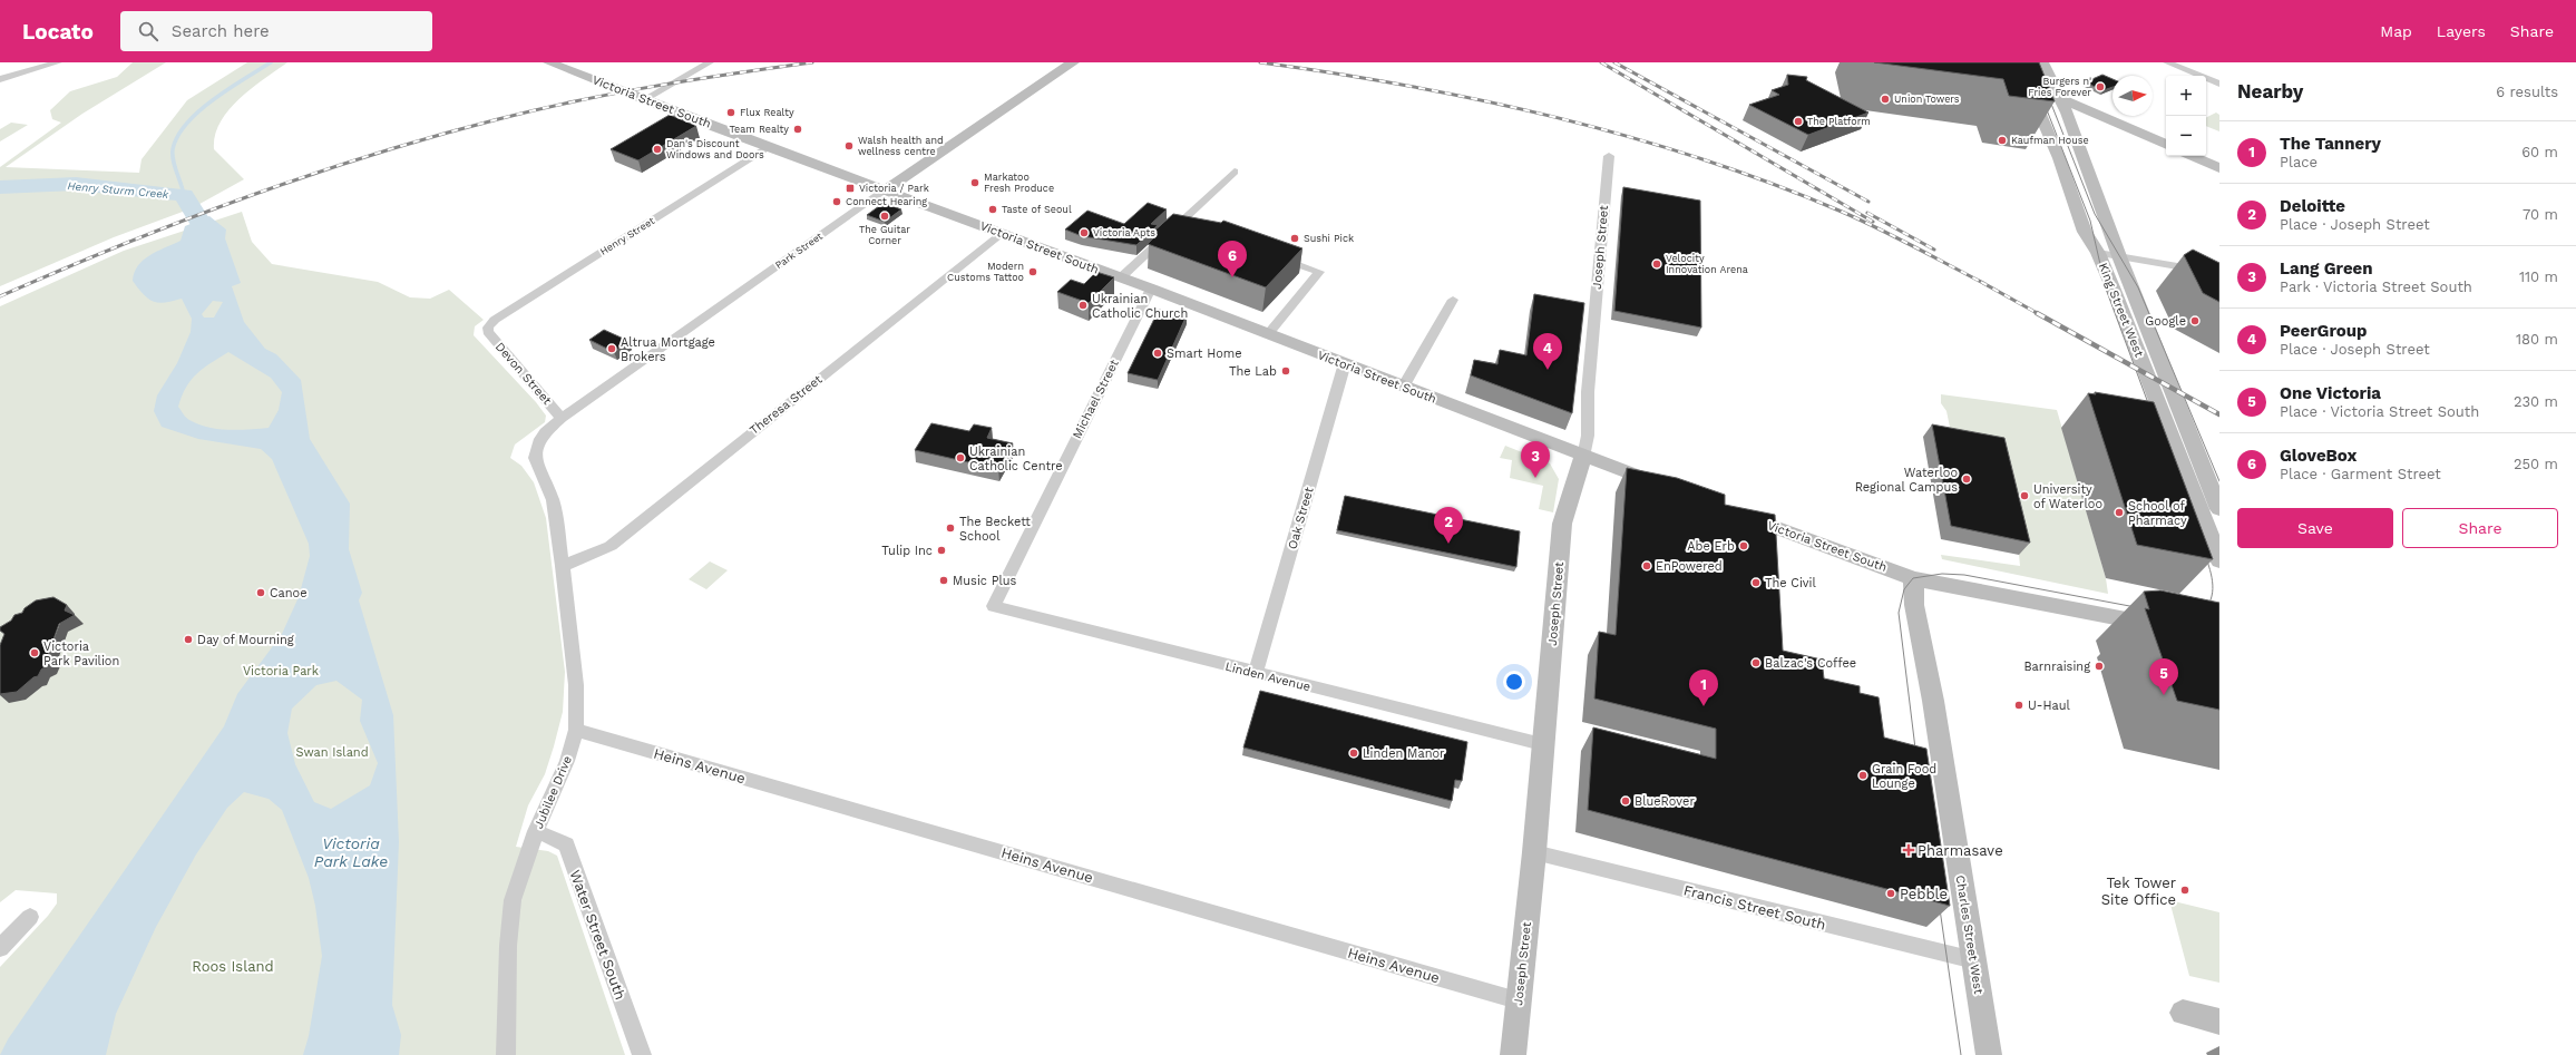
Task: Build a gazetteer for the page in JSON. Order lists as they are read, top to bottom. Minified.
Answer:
{"streets":{"main road":["Victoria Street South","Joseph Street","Park Street","King Street West","Charles Street West"],"street":["Henry Street","Devon Street","Michael Street","Theresa Street","Oak Street","Linden Avenue","Heins Avenue","Jubilee Drive","Francis Street South","Water Street South"]},"crossings":[["Victoria Street South","Henry Street"],["Victoria Street South","Joseph Street"],["Victoria Street South","Park Street"],["Victoria Street South","Michael Street"],["Victoria Street South","Theresa Street"],["Victoria Street South","Oak Street"],["Victoria Street South","Charles Street West"],["Henry Street","Devon Street"],["Joseph Street","Linden Avenue"],["Joseph Street","Heins Avenue"],["Joseph Street","Francis Street South"],["Park Street","Devon Street"],["Park Street","Jubilee Drive"],["Michael Street","Linden Avenue"],["Theresa Street","Jubilee Drive"],["Oak Street","Linden Avenue"],["Heins Avenue","Jubilee Drive"],["Jubilee Drive","Water Street South"],["Francis Street South","Charles Street West"]],"water":["Henry Sturm Creek","Victoria Park Lake"],"parks":["Victoria Park","Swan Island","Roos Island"],"places":{"other":["Burgers n' Fries Forever","Union Towers","Flux Realty","The Platform","Team Realty","Kaufman House","Walsh health and wellness centre","Dan's Discount Windows and Doors","Markatoo Fresh Produce","Connect Hearing","Taste of Seoul","The Guitar Corner","Victoria Apts","Sushi Pick","Velocity Innovation Arena","Modern Customs Tattoo","Ukrainian Catholic Church","Google","Altrua Mortgage Brokers","Smart Home","The Lab","Ukrainian Catholic Centre","Waterloo Regional Campus","University of Waterloo","School of Pharmacy","The Beckett School","Abe Erb","Tulip Inc","EnPowered","Music Plus","The Civil","Canoe","Day of Mourning","Victoria Park Pavilion","Balzac's Coffee","Barnraising","U-Haul","Linden Manor","Grain Food Lounge","BlueRover","Tek Tower Site Office","Pebble"],"transit":["Victoria / Park"],"health":["Pharmasave"]},"north":"right","page":{"header":"Locato","search":"Search here","nav":["Map","Layers","Share"],"heading":["Nearby","6 results"],"map_buttons":["+","−"],"list":[{"mark":"1","name":"The Tannery","note":"Place","value":"60 m"},{"mark":"2","name":"Deloitte","note":"Place · Joseph Street","value":"70 m"},{"mark":"3","name":"Lang Green","note":"Park · Victoria Street South","value":"110 m"},{"mark":"4","name":"PeerGroup","note":"Place · Joseph Street","value":"180 m"},{"mark":"5","name":"One Victoria","note":"Place · Victoria Street South","value":"230 m"},{"mark":"6","name":"GloveBox","note":"Place · Garment Street","value":"250 m"}],"pins":["6","4","3","2","5","1"],"buttons":["Save","Share"]}}
